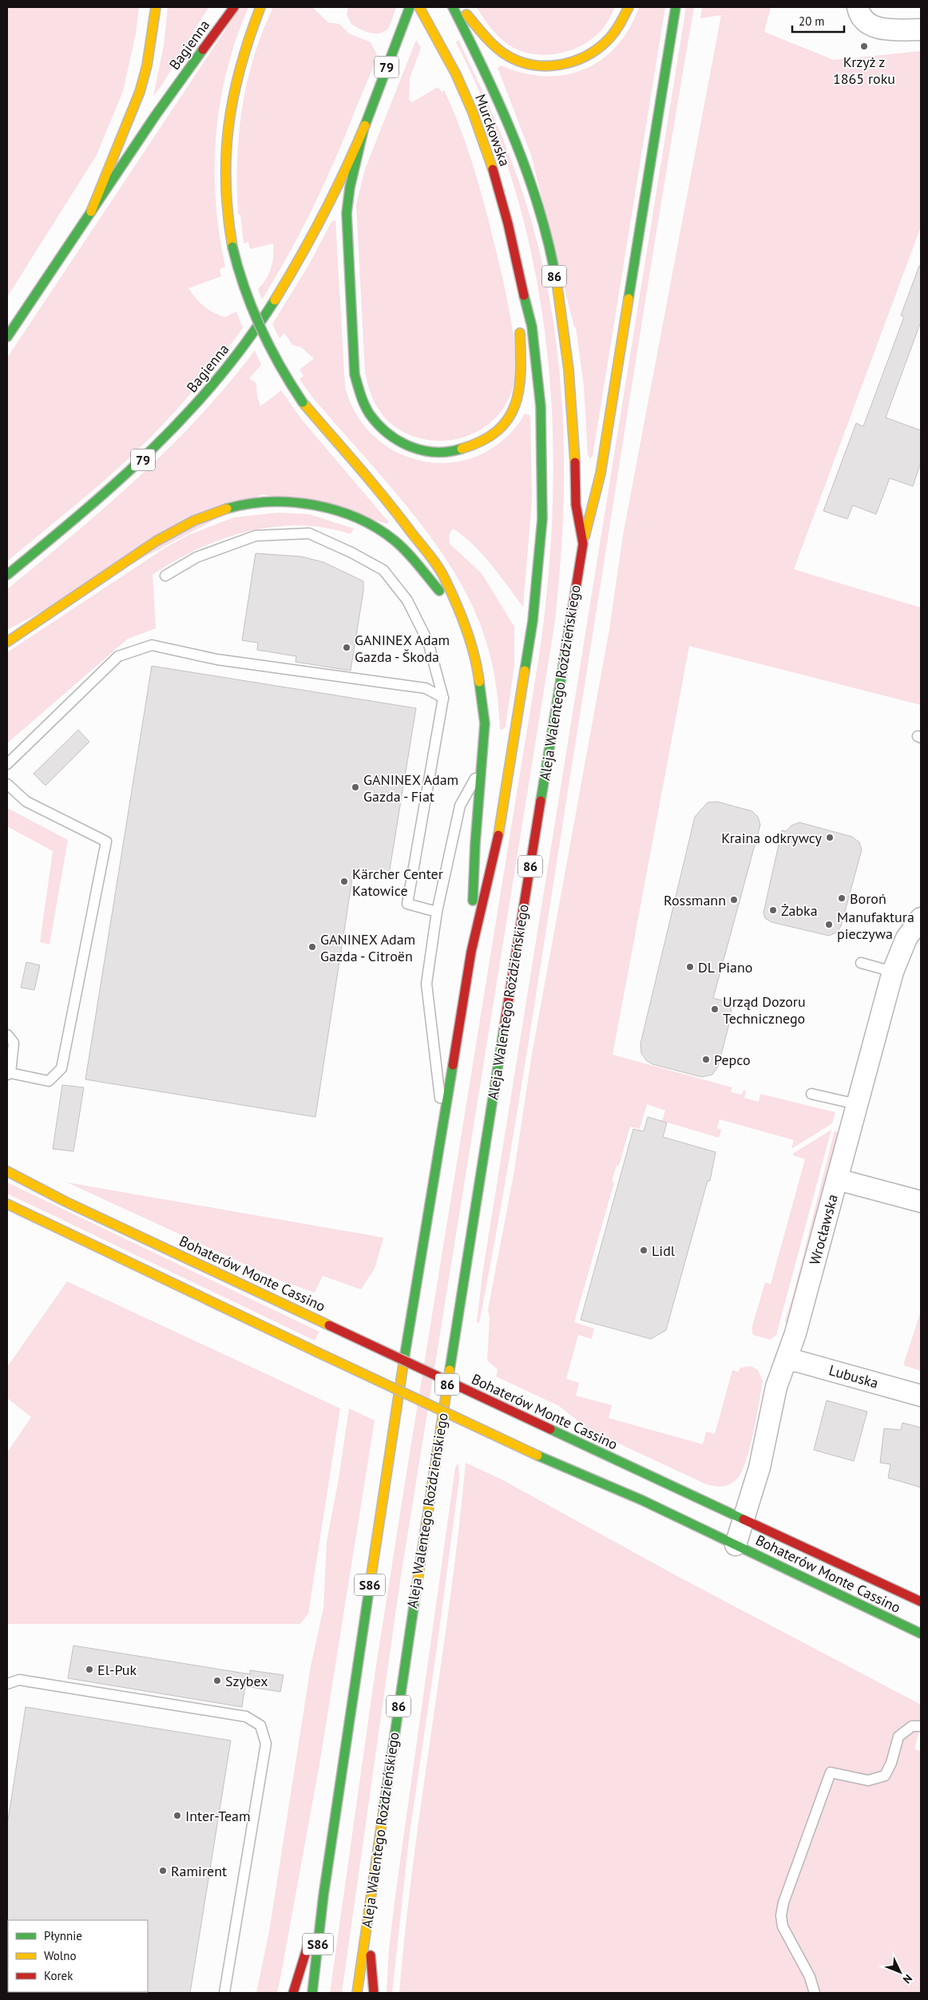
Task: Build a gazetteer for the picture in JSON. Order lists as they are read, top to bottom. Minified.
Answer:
{"streets":{"main road":["Bagienna","79","Murckowska","86","Aleja Walentego Roździeńskiego","Bohaterów Monte Cassino","S86"],"street":["Wrocławska","Lubuska"]},"crossings":[["Bagienna","79"],["Murckowska","86"],["86","S86"],["Wrocławska","Bohaterów Monte Cassino"],["Wrocławska","Lubuska"]],"places":["Krzyż z 1865 roku","GANINEX Adam Gazda - Škoda","GANINEX Adam Gazda - Fiat","Kraina odkrywcy","Kärcher Center Katowice","Boroń","Rossmann","Żabka","Manufaktura pieczywa","GANINEX Adam Gazda - Citroën","DL Piano","Urząd Dozoru Technicznego","Pepco","Lidl","El-Puk","Szybex","Inter-Team","Ramirent"],"legend":["Płynnie","Wolno","Korek"],"scale_bar":"20 m","north":"bottom right"}
